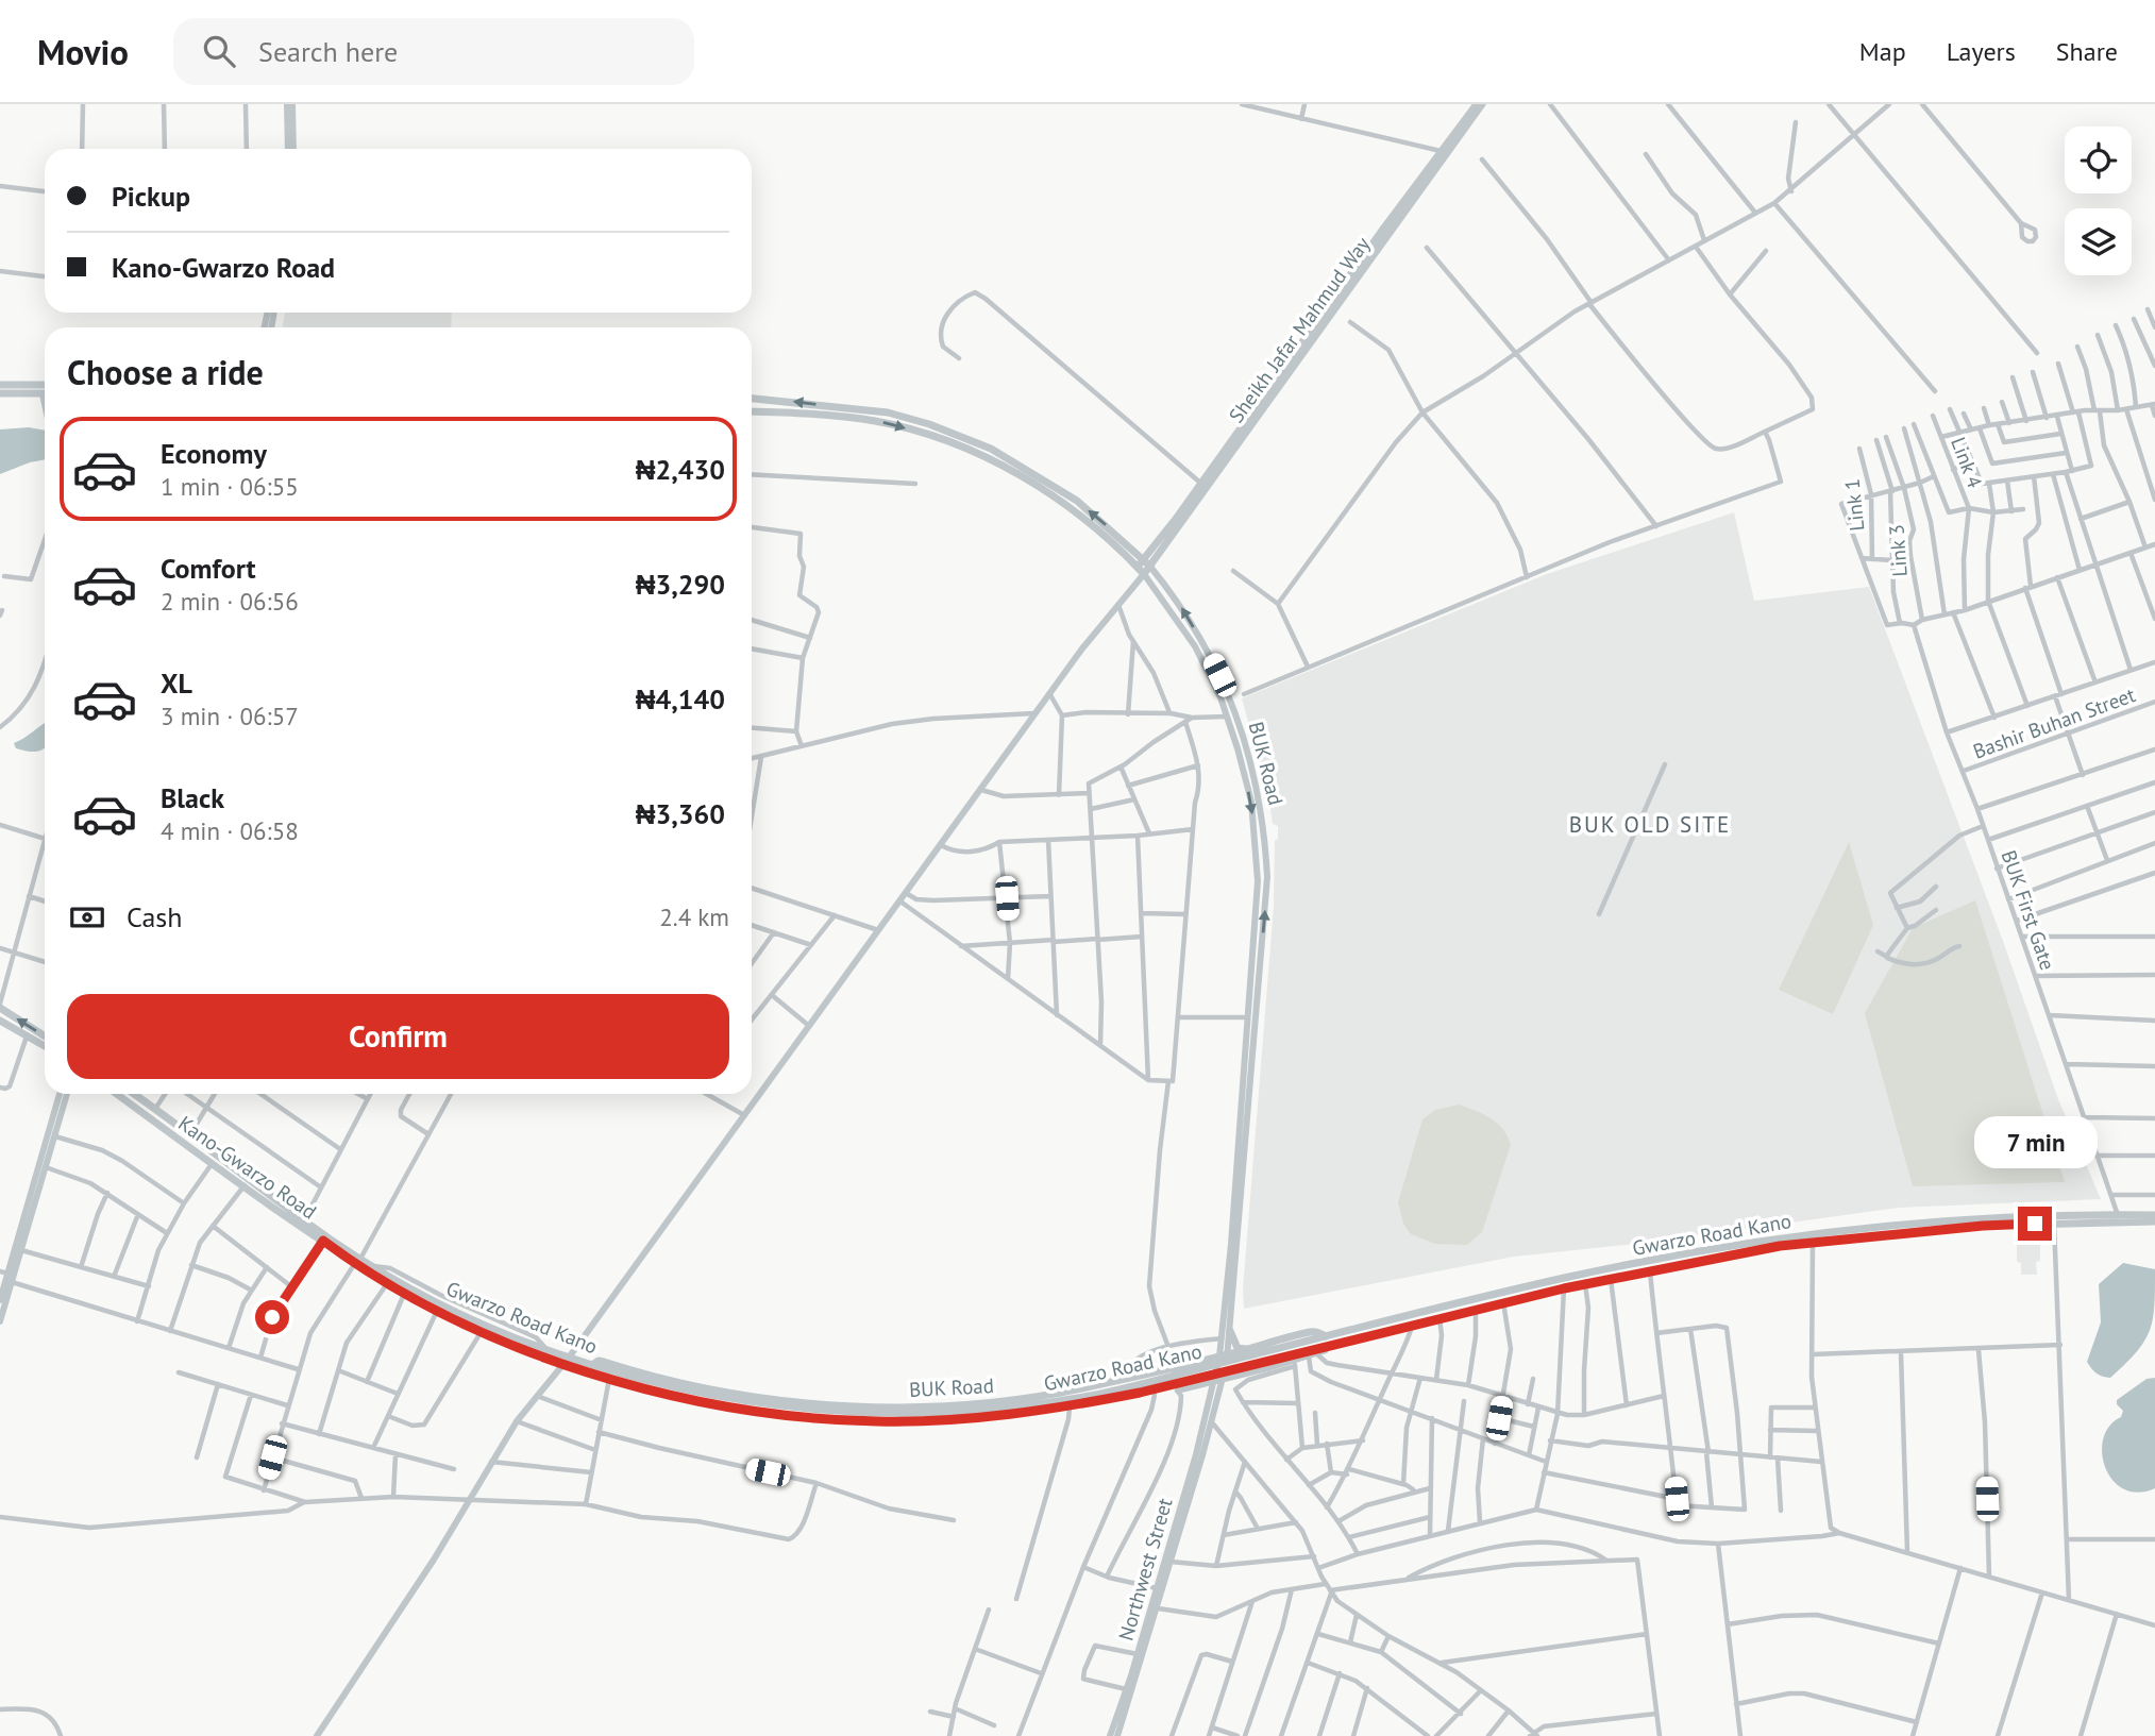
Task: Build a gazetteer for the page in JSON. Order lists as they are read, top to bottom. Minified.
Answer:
{"streets":{"main road":["Sheikh Jafar Mahmud Way","BUK Road","Kano-Gwarzo Road","Gwarzo Road Kano","Northwest Street"],"street":["Link 4","Link 1","Link 3","Bashir Buhan Street","BUK First Gate"]},"crossings":[["Sheikh Jafar Mahmud Way","BUK Road"],["Bashir Buhan Street","BUK First Gate"],["BUK First Gate","Gwarzo Road Kano"],["Kano-Gwarzo Road","Gwarzo Road Kano"]],"districts":["BUK OLD SITE"],"page":{"header":"Movio","search":"Search here","nav":["Map","Layers","Share"],"banner":["Pickup","Kano-Gwarzo Road"],"heading":"Choose a ride","list":[{"name":"Economy","note":"1 min · 06:55","value":"₦2,430"},{"name":"Comfort","note":"2 min · 06:56","value":"₦3,290"},{"name":"XL","note":"3 min · 06:57","value":"₦4,140"},{"name":"Black","note":"4 min · 06:58","value":"₦3,360"}],"pay":["Cash","2.4 km"],"buttons":"Confirm","bubble":"7 min"}}
